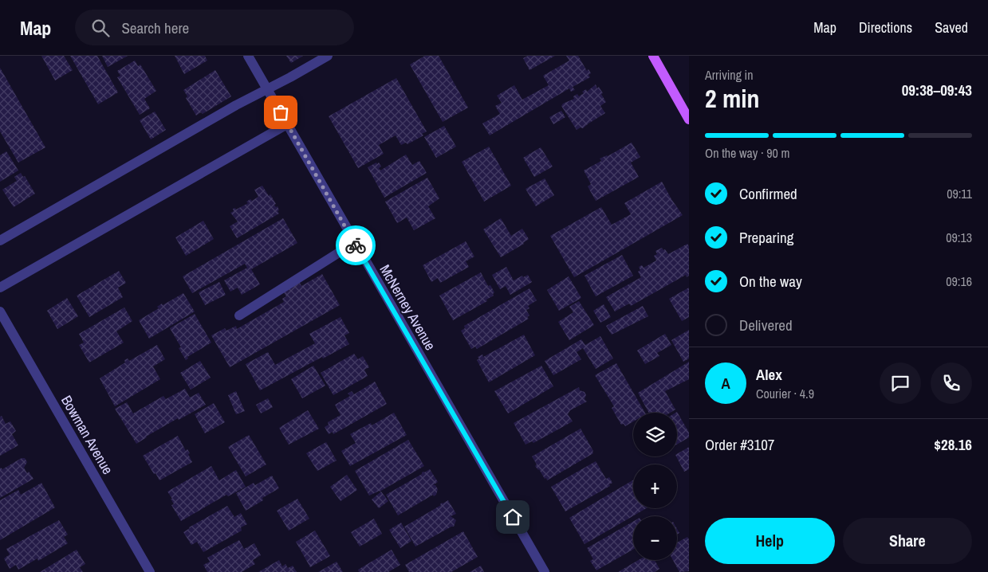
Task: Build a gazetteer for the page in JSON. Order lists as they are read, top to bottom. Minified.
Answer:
{"streets":{"street":["McNerney Avenue","Bowman Avenue"]},"page":{"header":"Map","search":"Search here","nav":["Map","Directions","Saved"],"heading":["2 min","Arriving in","09:38–09:43"],"panel":["Alex","Courier · 4.9","Order #3107","$28.16"],"bar":"On the way · 90 m","list":[["Confirmed","09:11"],["Preparing","09:13"],["On the way","09:16"],"Delivered"],"round":"A","map_buttons":["+","−"],"buttons":["Help","Share"]}}
